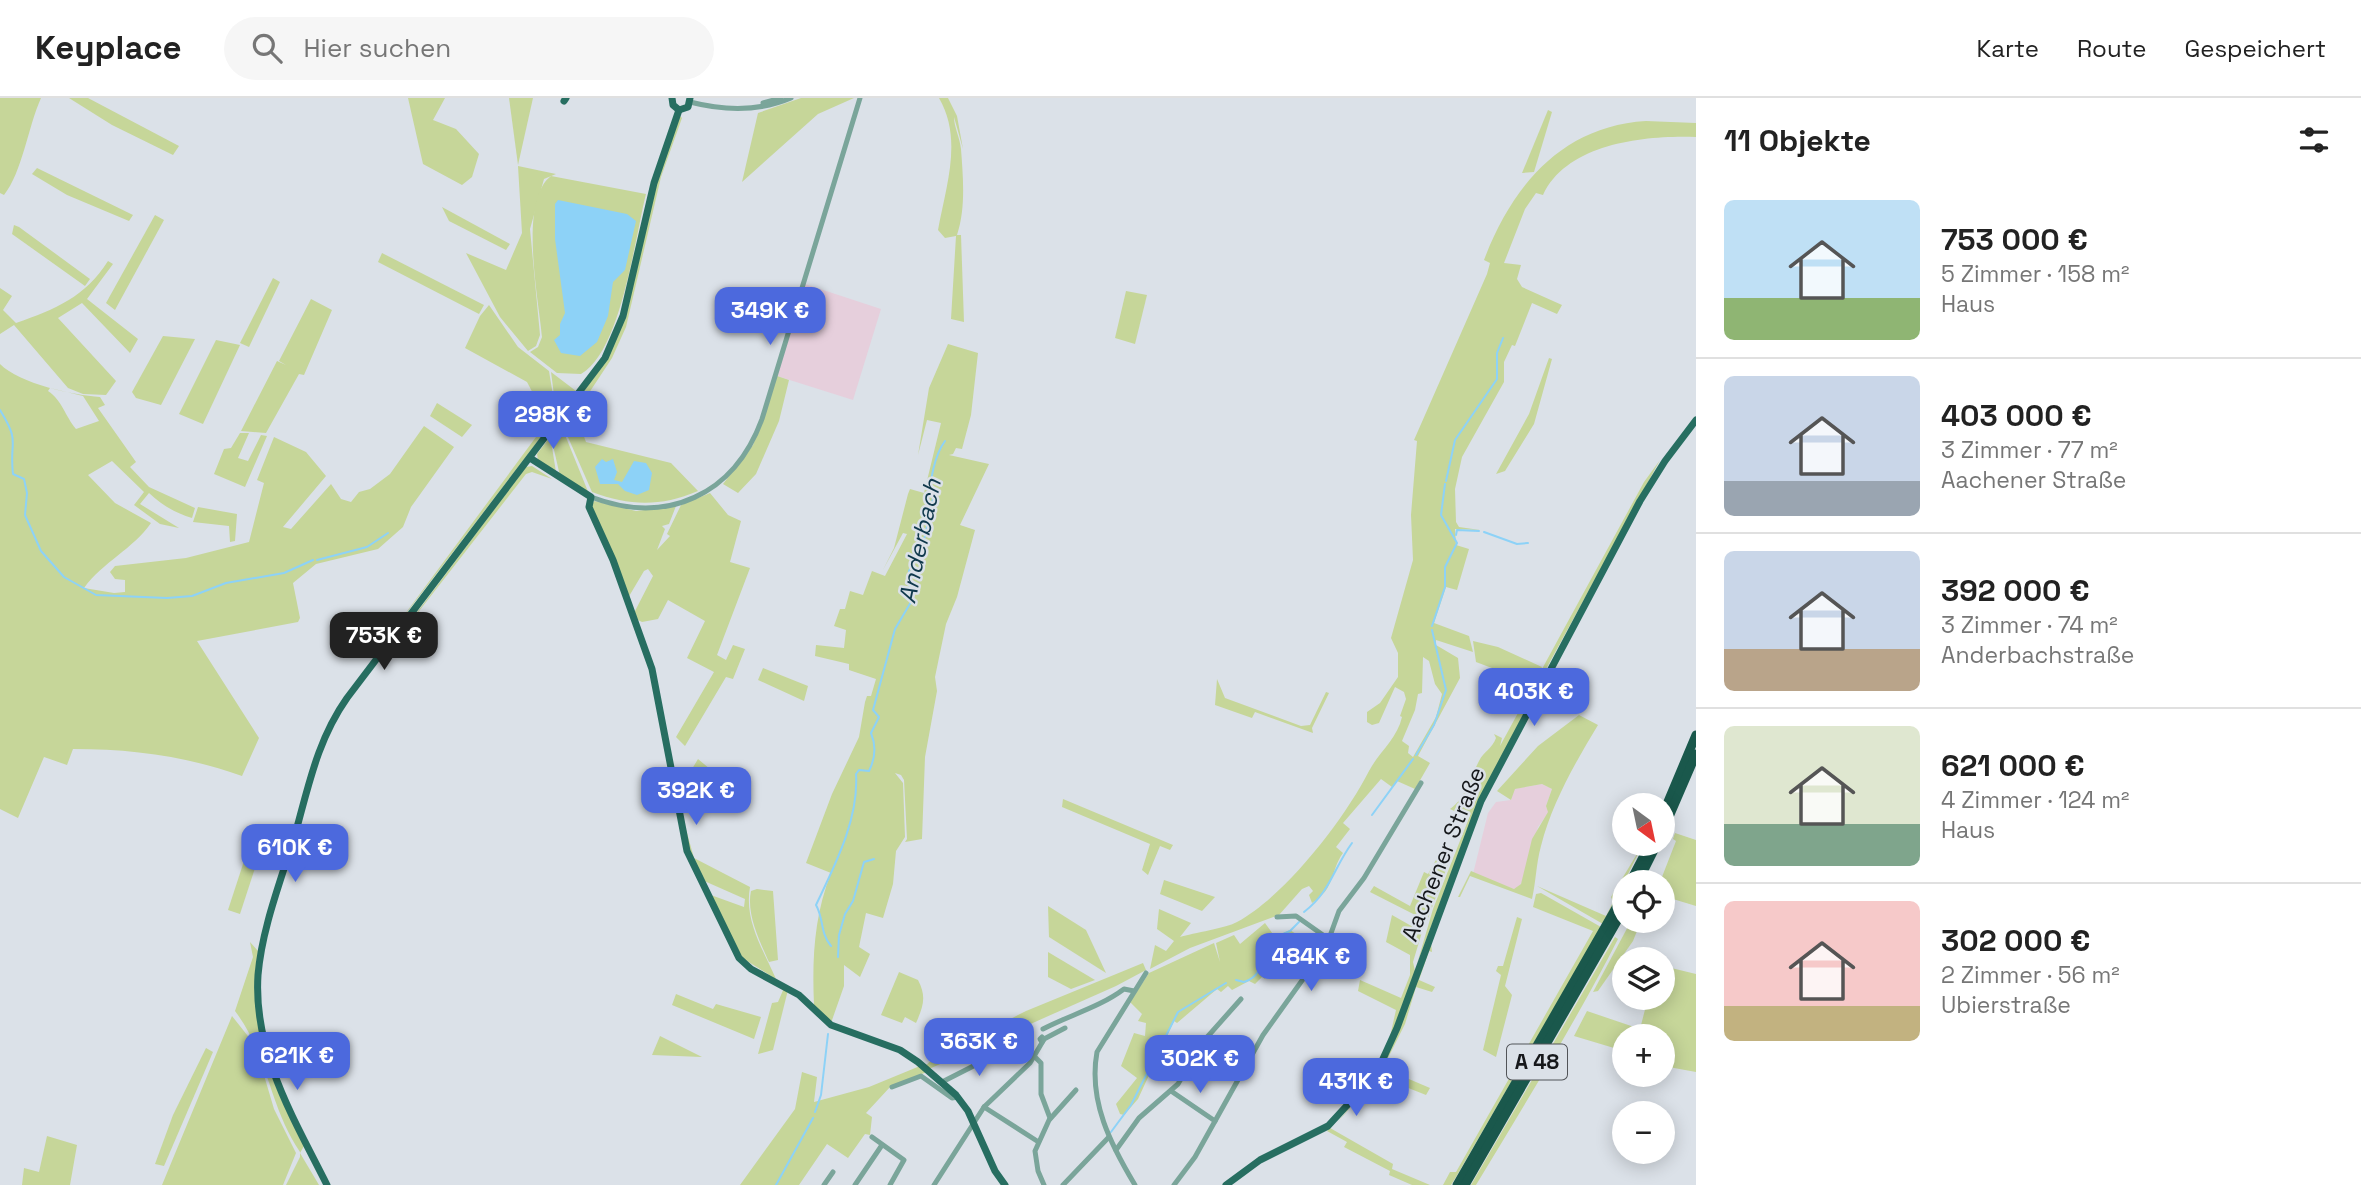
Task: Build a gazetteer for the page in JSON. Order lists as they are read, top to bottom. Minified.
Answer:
{"streets":{"highway":["A 48"],"main road":["Aachener Straße"]},"water":["Anderbach"],"north":"bottom right","page":{"header":"Keyplace","search":"Hier suchen","nav":["Karte","Route","Gespeichert"],"heading":"11 Objekte","list":[{"name":"753 000 €","note":"5 Zimmer · 158 m² · Haus"},{"name":"403 000 €","note":"3 Zimmer · 77 m² · Aachener Straße"},{"name":"392 000 €","note":"3 Zimmer · 74 m² · Anderbachstraße"},{"name":"621 000 €","note":"4 Zimmer · 124 m² · Haus"},{"name":"302 000 €","note":"2 Zimmer · 56 m² · Ubierstraße"}],"price":["349K €","298K €","753K €","403K €","392K €","610K €","484K €","363K €","621K €","302K €","431K €"],"map_buttons":["+","−"]}}
